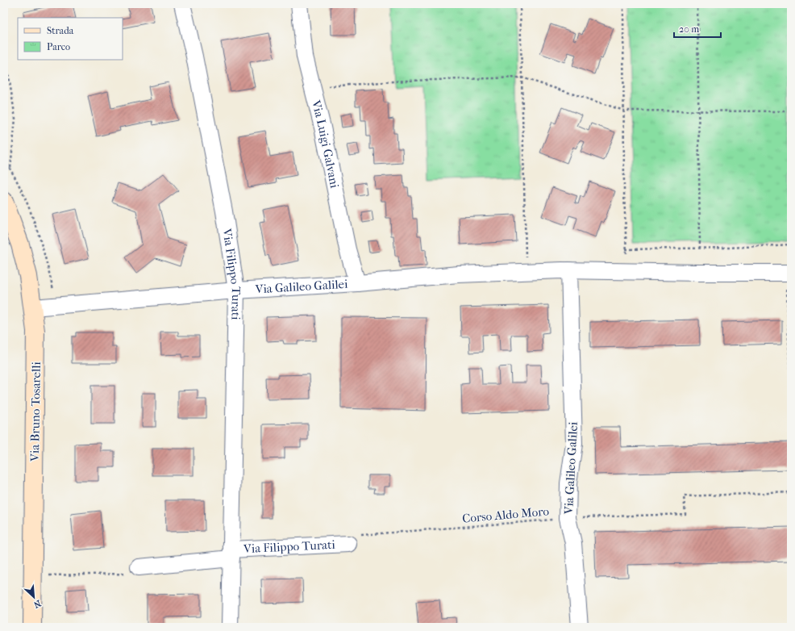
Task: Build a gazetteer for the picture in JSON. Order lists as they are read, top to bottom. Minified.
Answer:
{"streets":{"street":["Via Luigi Galvani","Via Filippo Turati","Via Galileo Galilei","Via Bruno Tosarelli"],"path":["Corso Aldo Moro"]},"crossings":[["Via Luigi Galvani","Via Galileo Galilei"],["Via Filippo Turati","Via Galileo Galilei"],["Via Filippo Turati","Corso Aldo Moro"],["Via Galileo Galilei","Via Bruno Tosarelli"],["Via Galileo Galilei","Corso Aldo Moro"]],"legend":["Strada","Parco"],"scale_bar":"20 m","north":"bottom right"}
